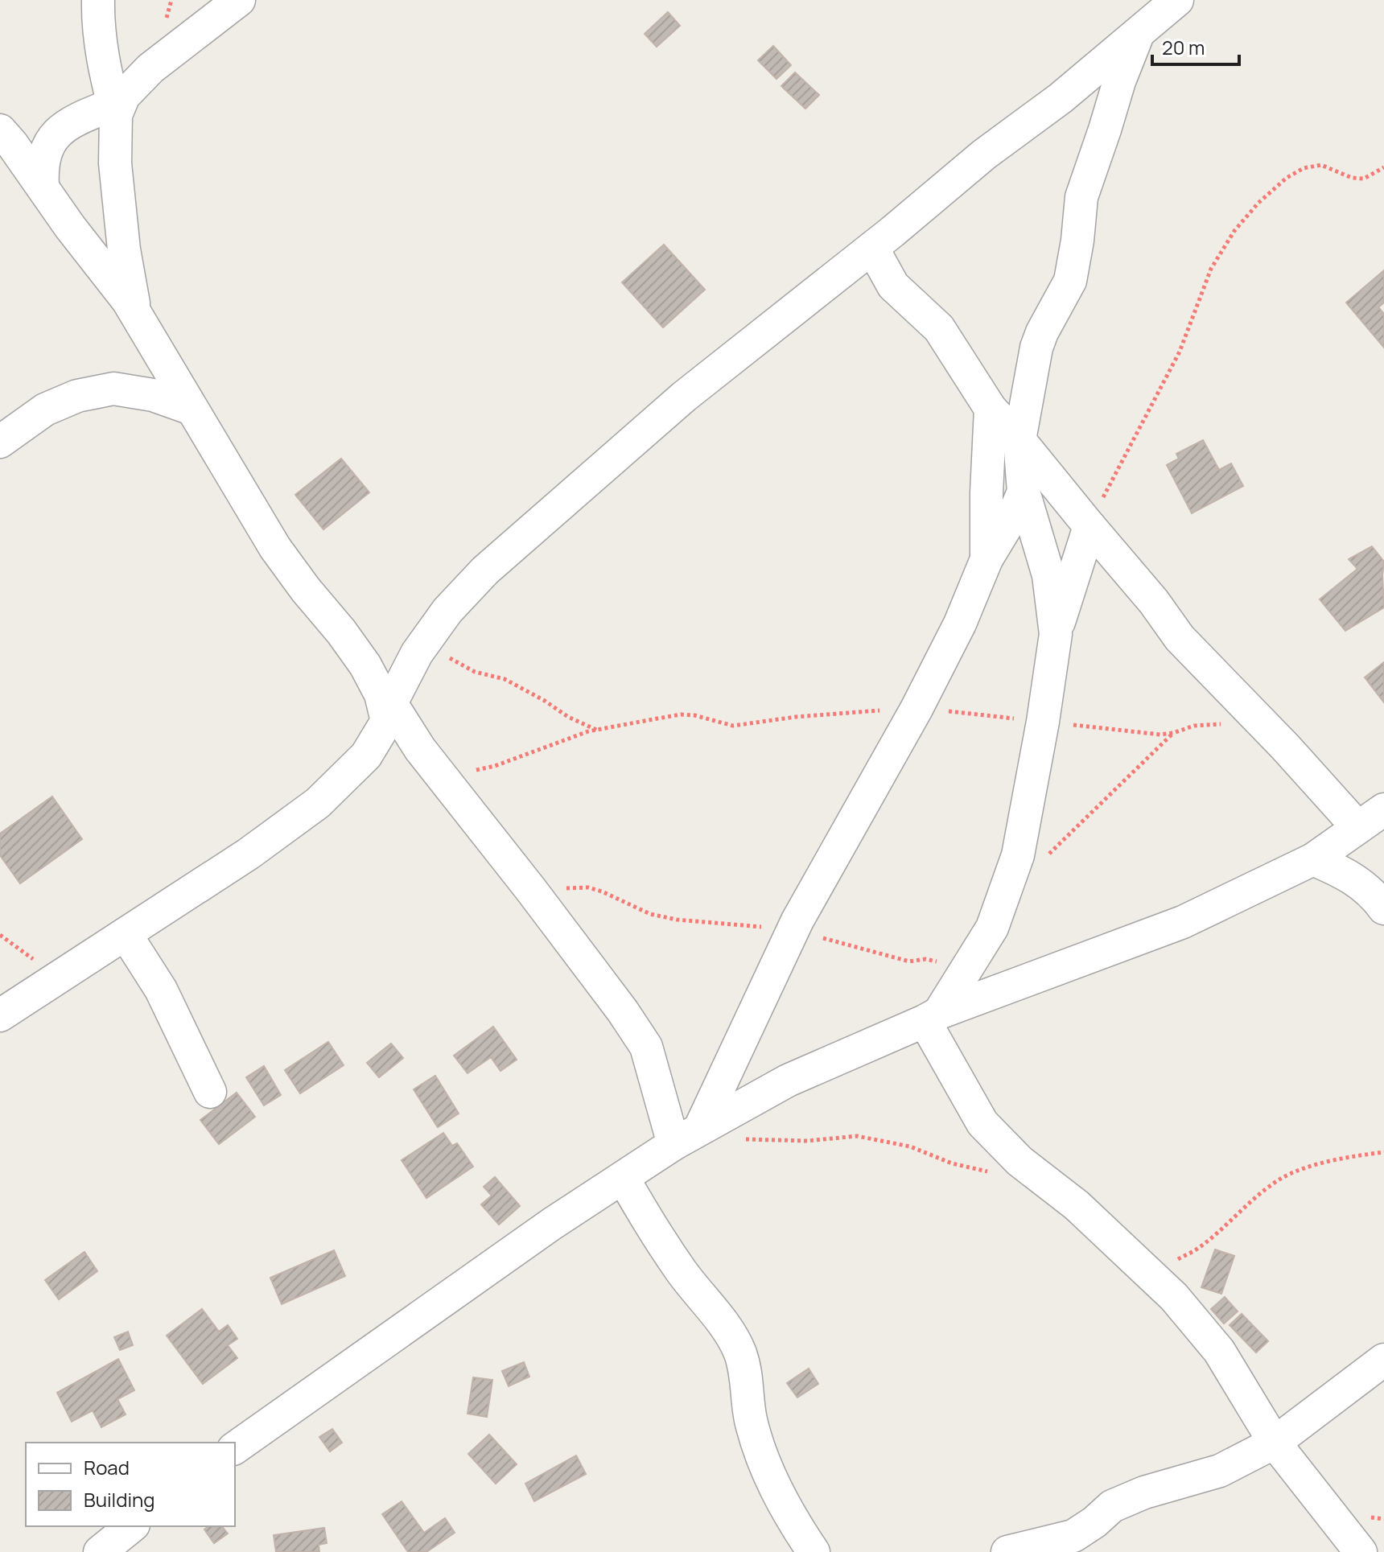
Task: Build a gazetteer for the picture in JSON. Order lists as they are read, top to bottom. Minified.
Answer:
{"legend":["Road","Building"],"scale_bar":"20 m"}
